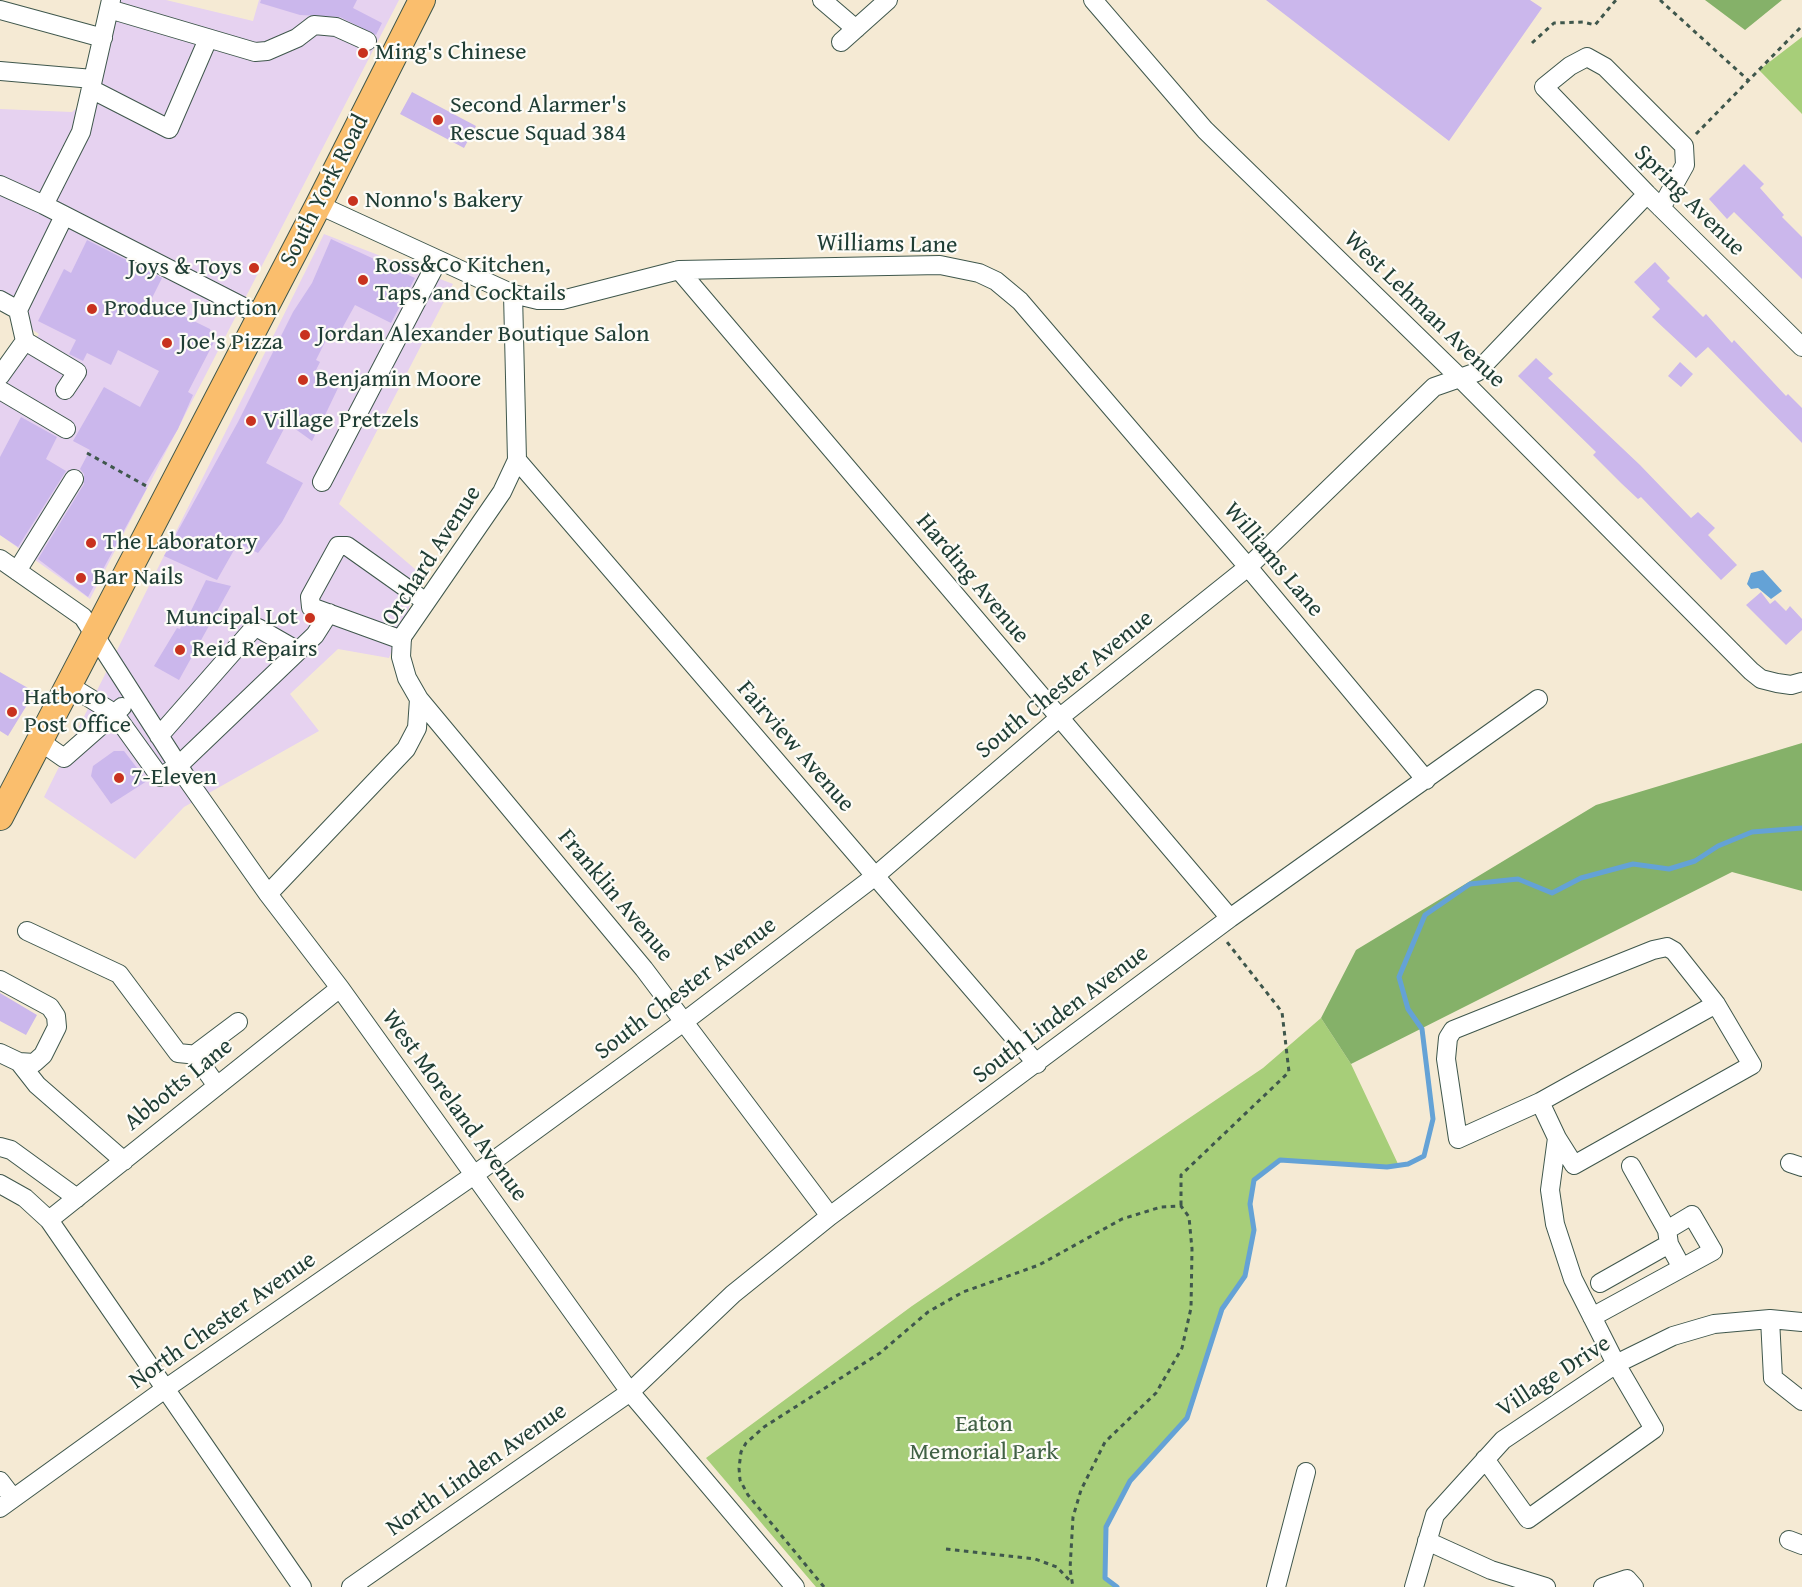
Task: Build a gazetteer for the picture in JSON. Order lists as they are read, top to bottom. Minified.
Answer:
{"streets":{"highway":["South York Road"],"street":["Spring Avenue","Williams Lane","West Lehman Avenue","Orchard Avenue","Harding Avenue","South Chester Avenue","Fairview Avenue","Franklin Avenue","South Linden Avenue","Abbotts Lane","West Moreland Avenue","North Chester Avenue","Village Drive","North Linden Avenue"]},"crossings":[["South York Road","Williams Lane"],["South York Road","West Moreland Avenue"],["Spring Avenue","South Chester Avenue"],["Williams Lane","Orchard Avenue"],["Williams Lane","Harding Avenue"],["Williams Lane","South Chester Avenue"],["Williams Lane","South Linden Avenue"],["West Lehman Avenue","South Chester Avenue"],["Orchard Avenue","Fairview Avenue"],["Orchard Avenue","Franklin Avenue"],["Harding Avenue","South Chester Avenue"],["Harding Avenue","South Linden Avenue"],["South Chester Avenue","Fairview Avenue"],["South Chester Avenue","Franklin Avenue"],["South Chester Avenue","West Moreland Avenue"],["South Chester Avenue","North Chester Avenue"],["Fairview Avenue","South Linden Avenue"],["Franklin Avenue","South Linden Avenue"],["South Linden Avenue","West Moreland Avenue"],["South Linden Avenue","North Linden Avenue"],["Abbotts Lane","West Moreland Avenue"],["West Moreland Avenue","North Chester Avenue"],["West Moreland Avenue","North Linden Avenue"]],"parks":["Eaton Memorial Park"],"places":["Ming's Chinese","Second Alarmer's Rescue Squad 384","Nonno's Bakery","Joys & Toys","Ross&Co Kitchen, Taps, and Cocktails","Produce Junction","Jordan Alexander Boutique Salon","Joe's Pizza","Benjamin Moore","Village Pretzels","The Laboratory","Bar Nails","Muncipal Lot","Reid Repairs","Hatboro Post Office","7-Eleven"]}
